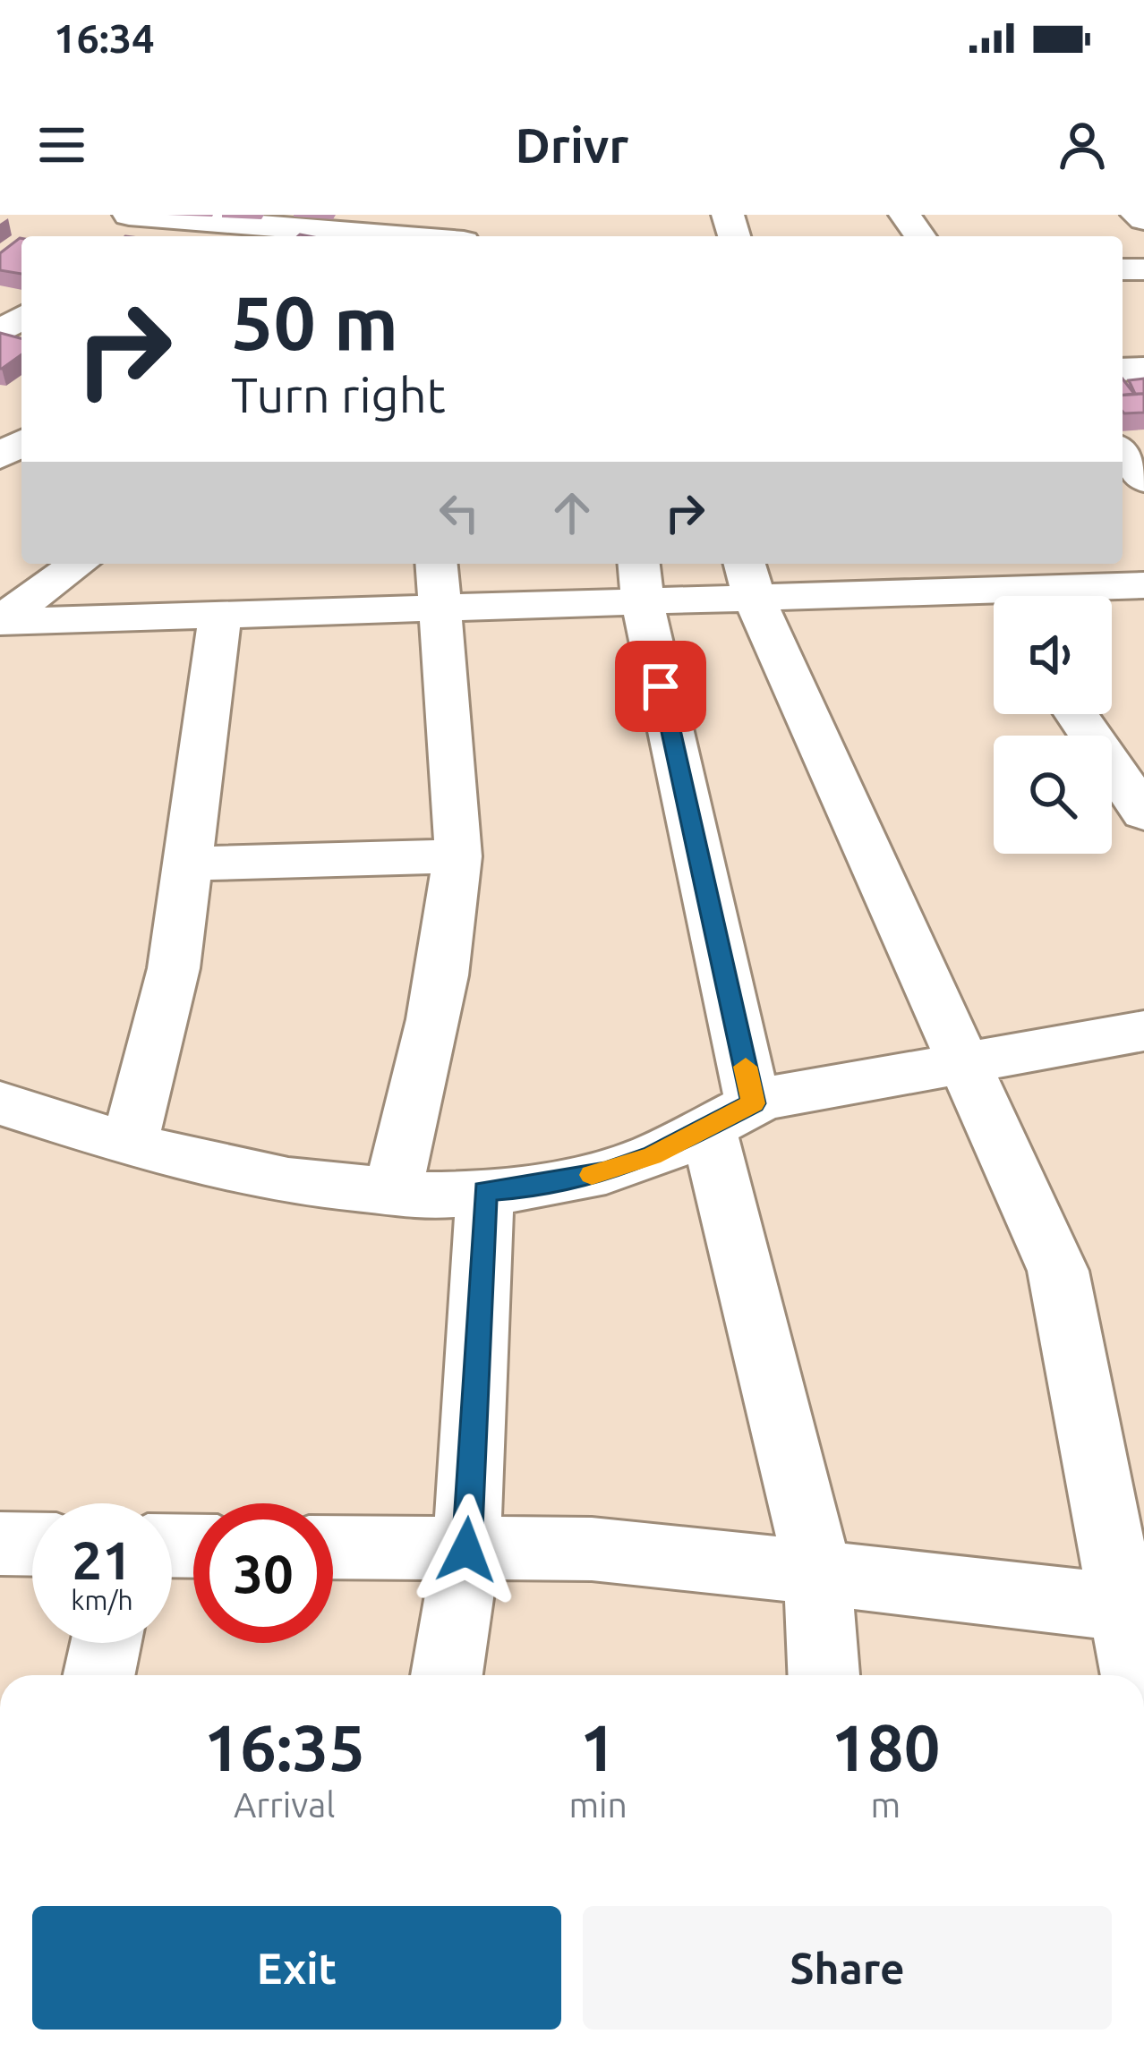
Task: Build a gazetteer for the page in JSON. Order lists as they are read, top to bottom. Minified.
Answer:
{"page":{"status":"16:34","header":"Drivr","turn":["50 m","Turn right"],"speed":"21 km/h","limit":"30","eta":["16:35","Arrival","1","min","180","m"],"buttons":["Exit","Share"]}}
